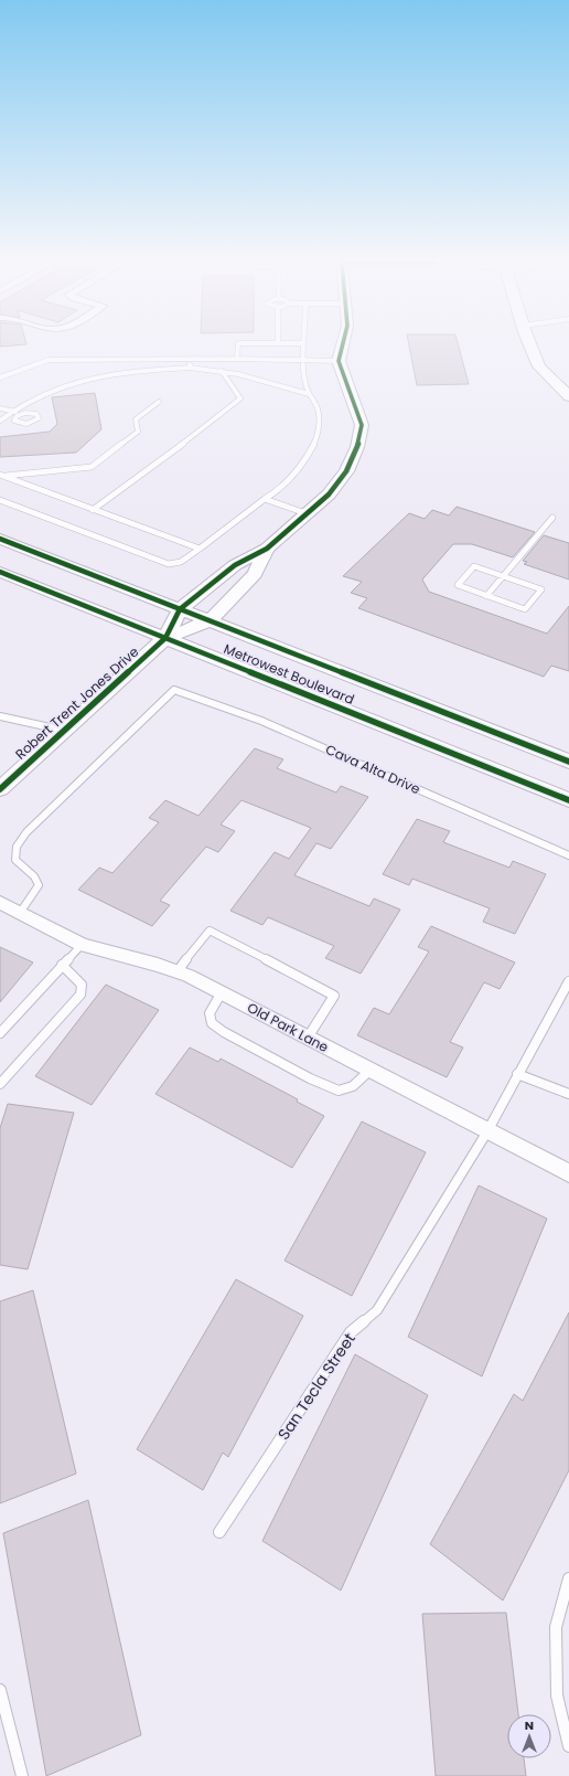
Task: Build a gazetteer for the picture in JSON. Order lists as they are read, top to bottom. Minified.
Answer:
{"streets":{"street":["Metrowest Boulevard","Robert Trent Jones Drive","Old Park Lane"],"lane":["Cava Alta Drive","San Tecla Street"]},"crossings":[["Metrowest Boulevard","Robert Trent Jones Drive"],["Cava Alta Drive","Old Park Lane"],["Old Park Lane","San Tecla Street"]],"north":"top"}
